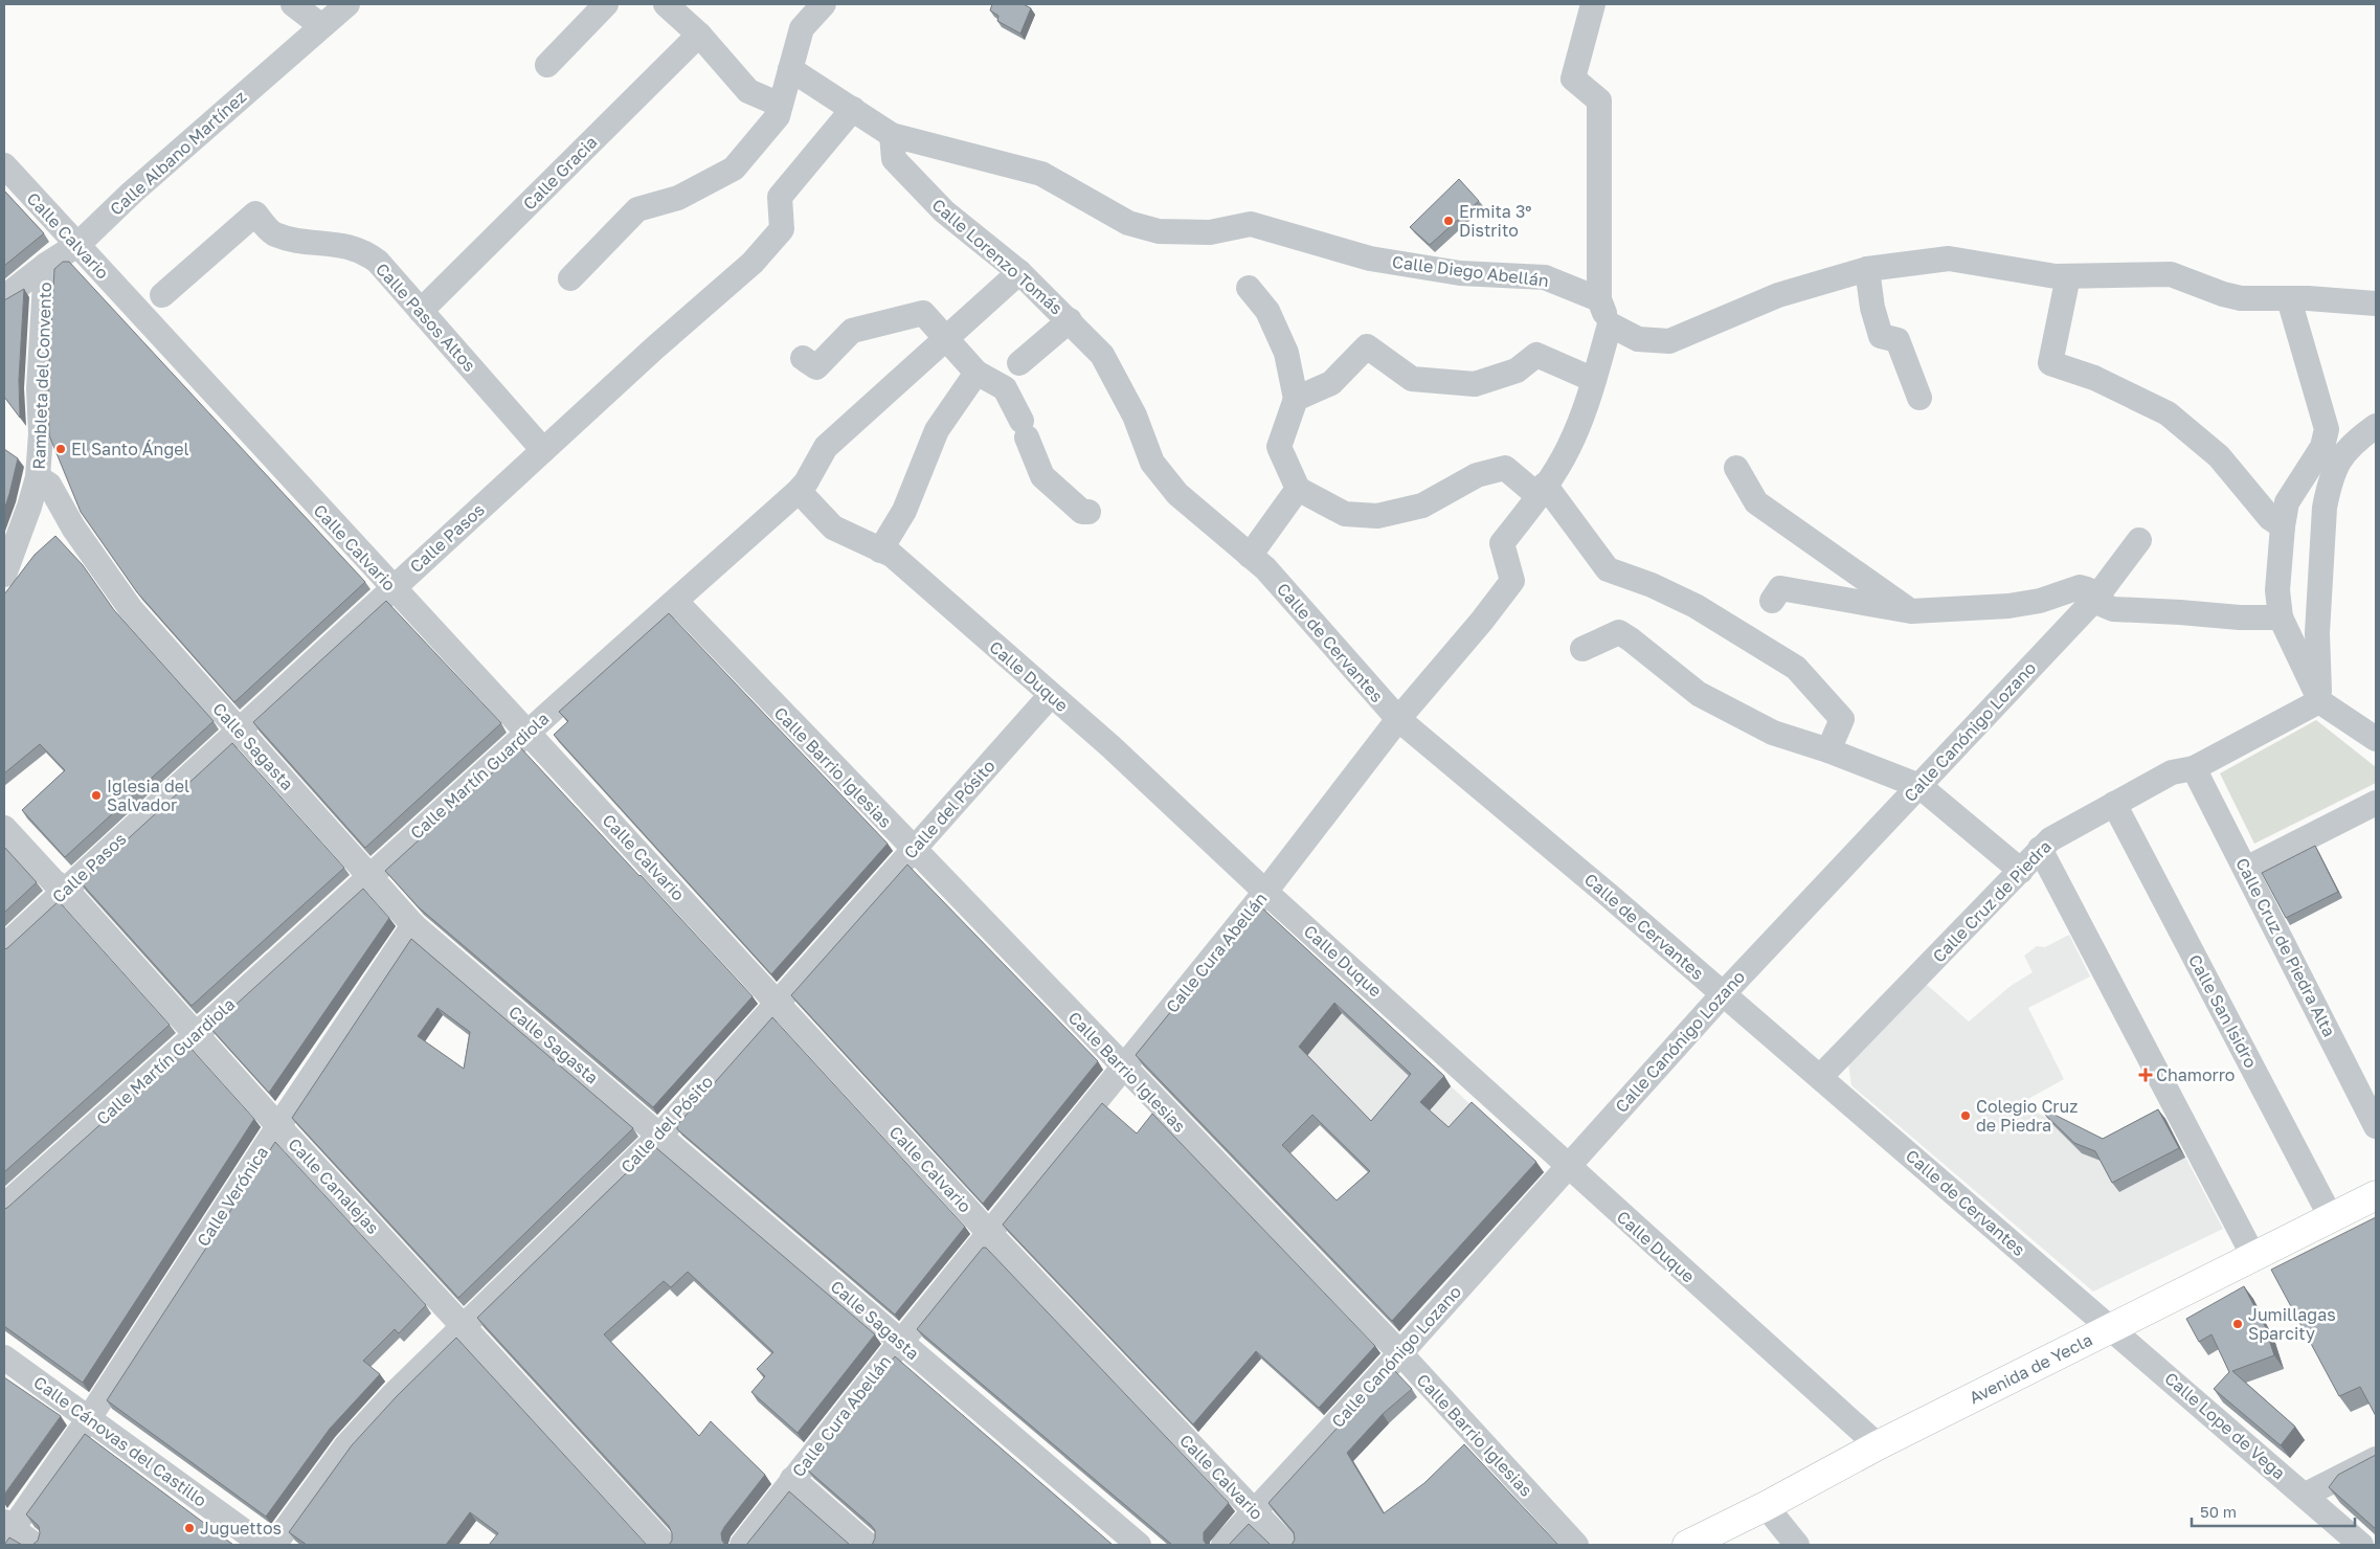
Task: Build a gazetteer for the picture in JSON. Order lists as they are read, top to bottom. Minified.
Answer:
{"streets":{"main road":["Avenida de Yecla"],"street":["Calle Albano Martínez","Calle Gracia","Calle Calvario","Calle Lorenzo Tomás","Calle Diego Abellán","Calle Pasos Altos","Rambleta del Convento","Calle Pasos","Calle de Cervantes","Calle Duque","Calle Canónigo Lozano","Calle Sagasta","Calle Barrio Iglesias","Calle Martín Guardiola","Calle del Pósito","Calle Cruz de Piedra","Calle Cruz de Piedra Alta","Calle Cura Abellán","Calle San Isidro","Calle Canalejas","Calle Verónica","Calle Lope de Vega","Calle Cánovas del Castillo"]},"crossings":[["Calle Albano Martínez","Calle Calvario"],["Calle Albano Martínez","Rambleta del Convento"],["Calle Gracia","Calle Pasos Altos"],["Calle Calvario","Calle Pasos"],["Calle Calvario","Calle Canónigo Lozano"],["Calle Calvario","Calle Martín Guardiola"],["Calle Calvario","Calle del Pósito"],["Calle Calvario","Calle Cura Abellán"],["Calle Lorenzo Tomás","Calle Diego Abellán"],["Calle Lorenzo Tomás","Calle de Cervantes"],["Calle Lorenzo Tomás","Calle Martín Guardiola"],["Calle Diego Abellán","Calle Pasos"],["Calle Pasos Altos","Calle Pasos"],["Rambleta del Convento","Calle Sagasta"],["Calle Pasos","Calle Sagasta"],["Calle Pasos","Calle Canalejas"],["Calle de Cervantes","Calle Canónigo Lozano"],["Calle de Cervantes","Calle Cruz de Piedra"],["Calle de Cervantes","Calle Cura Abellán"],["Calle de Cervantes","Avenida de Yecla"],["Calle de Cervantes","Calle Lope de Vega"],["Calle Duque","Calle Canónigo Lozano"],["Calle Duque","Calle Martín Guardiola"],["Calle Duque","Calle del Pósito"],["Calle Duque","Calle Cura Abellán"],["Calle Duque","Avenida de Yecla"],["Calle Canónigo Lozano","Calle Barrio Iglesias"],["Calle Sagasta","Calle Martín Guardiola"],["Calle Sagasta","Calle del Pósito"],["Calle Sagasta","Calle Cura Abellán"],["Calle Sagasta","Calle Verónica"],["Calle Barrio Iglesias","Calle Martín Guardiola"],["Calle Barrio Iglesias","Calle del Pósito"],["Calle Barrio Iglesias","Calle Cura Abellán"],["Calle Martín Guardiola","Calle Canalejas"],["Calle del Pósito","Calle Canalejas"],["Calle Cruz de Piedra","Calle Cruz de Piedra Alta"],["Calle Cruz de Piedra","Calle San Isidro"],["Calle San Isidro","Avenida de Yecla"],["Calle Canalejas","Calle Verónica"],["Calle Verónica","Calle Cánovas del Castillo"],["Avenida de Yecla","Calle Lope de Vega"]],"places":{"other":["Ermita 3º Distrito","El Santo Ángel","Iglesia del Salvador","Colegio Cruz de Piedra","Jumillagas Sparcity","Juguettos"],"health":["Chamorro"]},"scale_bar":"50 m"}
